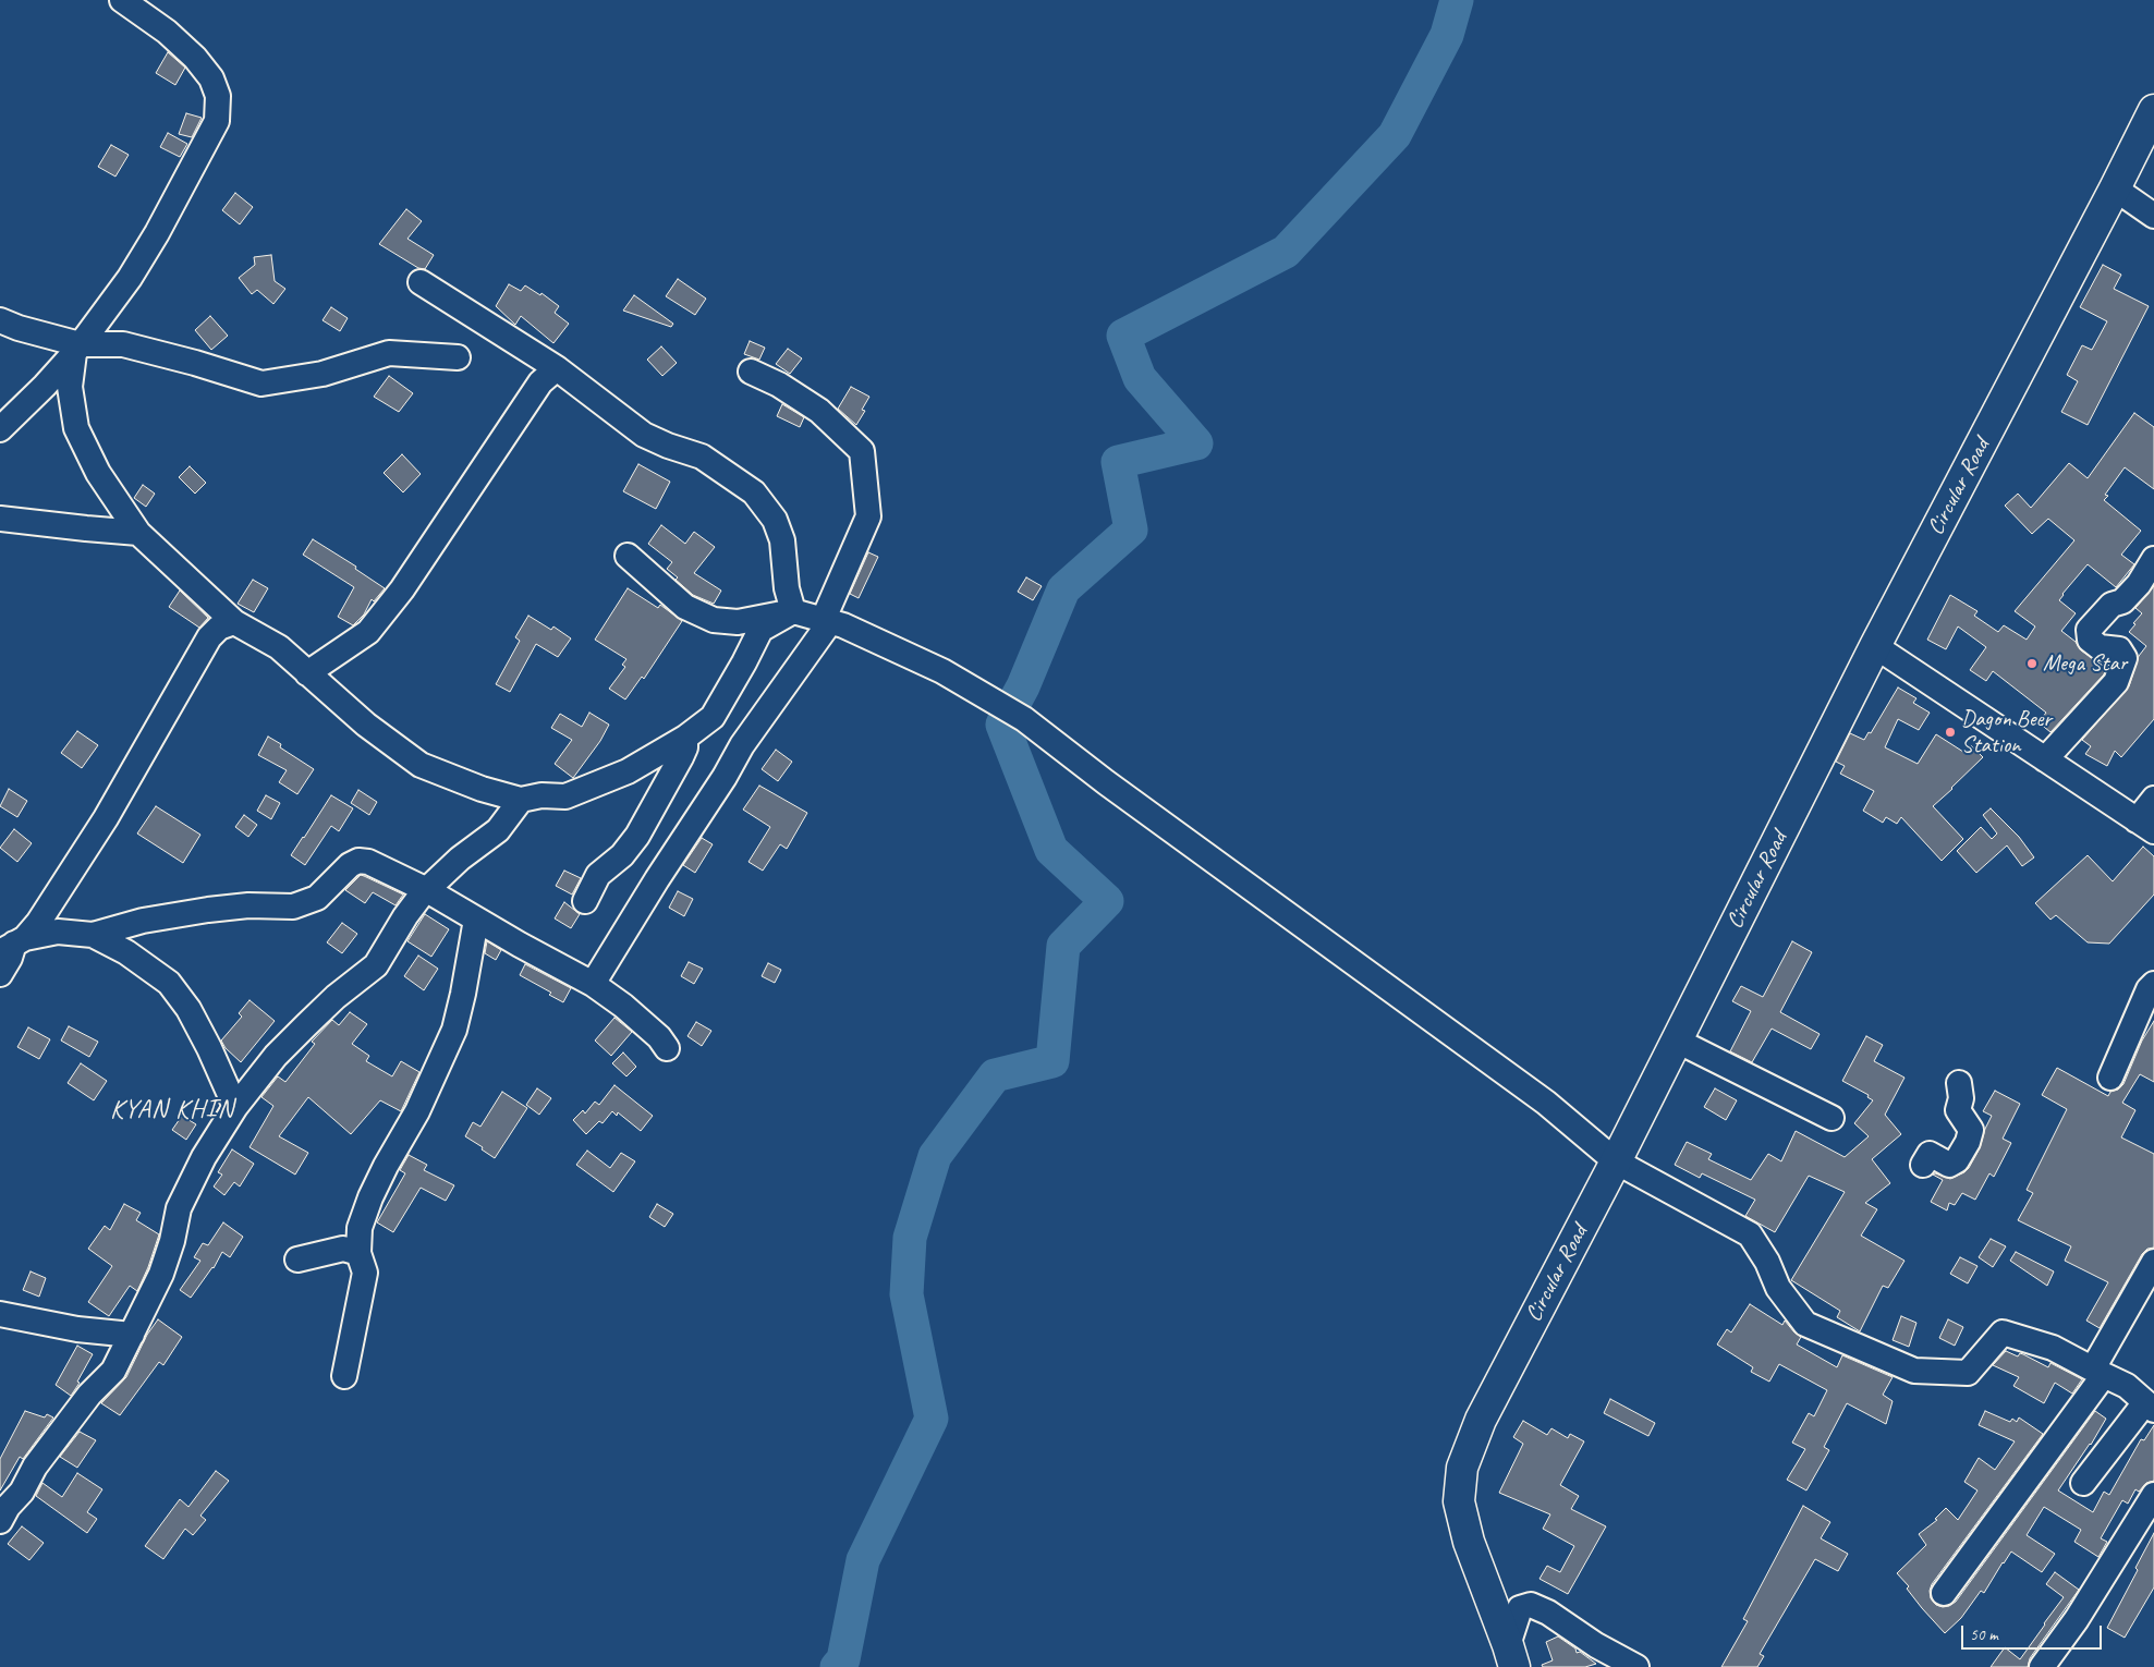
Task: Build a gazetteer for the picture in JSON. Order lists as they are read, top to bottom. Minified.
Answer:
{"streets":{"main road":["Circular Road"]},"districts":["KYAN KHIN"],"places":["Mega Star","Dagon Beer Station"],"scale_bar":"50 m"}
